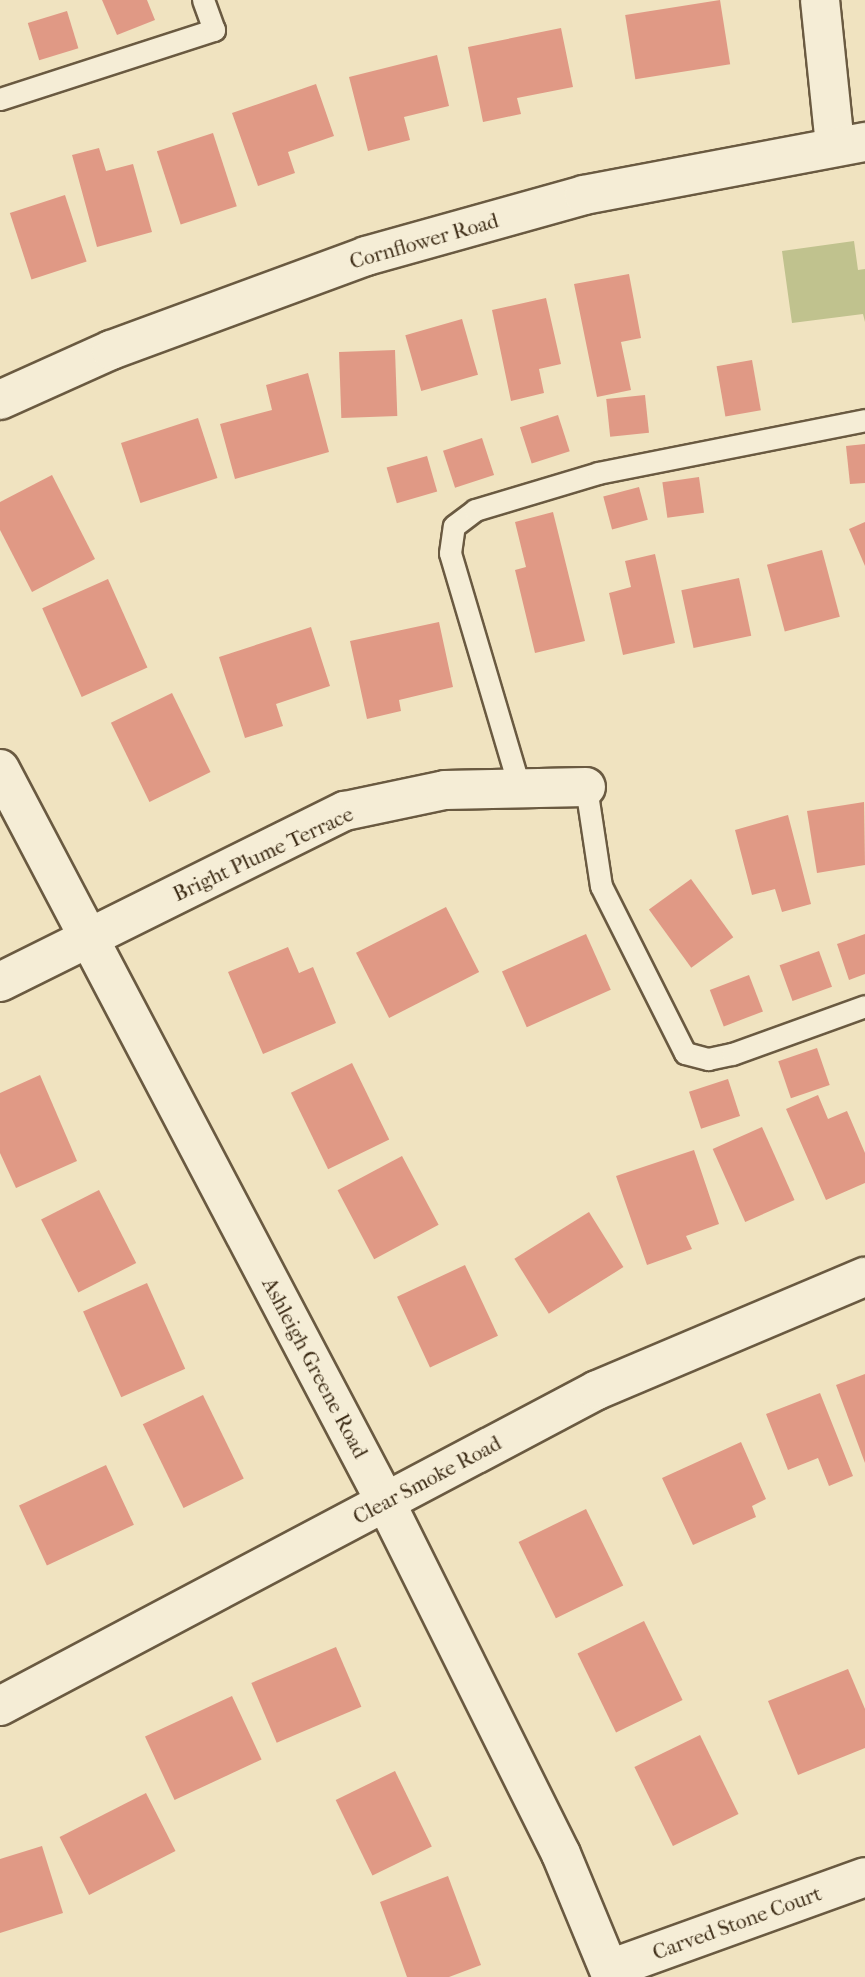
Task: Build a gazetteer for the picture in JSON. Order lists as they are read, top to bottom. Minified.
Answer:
{"streets":{"street":["Cornflower Road","Bright Plume Terrace","Ashleigh Greene Road","Clear Smoke Road","Carved Stone Court"]},"crossings":[["Bright Plume Terrace","Ashleigh Greene Road"],["Ashleigh Greene Road","Clear Smoke Road"],["Ashleigh Greene Road","Carved Stone Court"]]}
